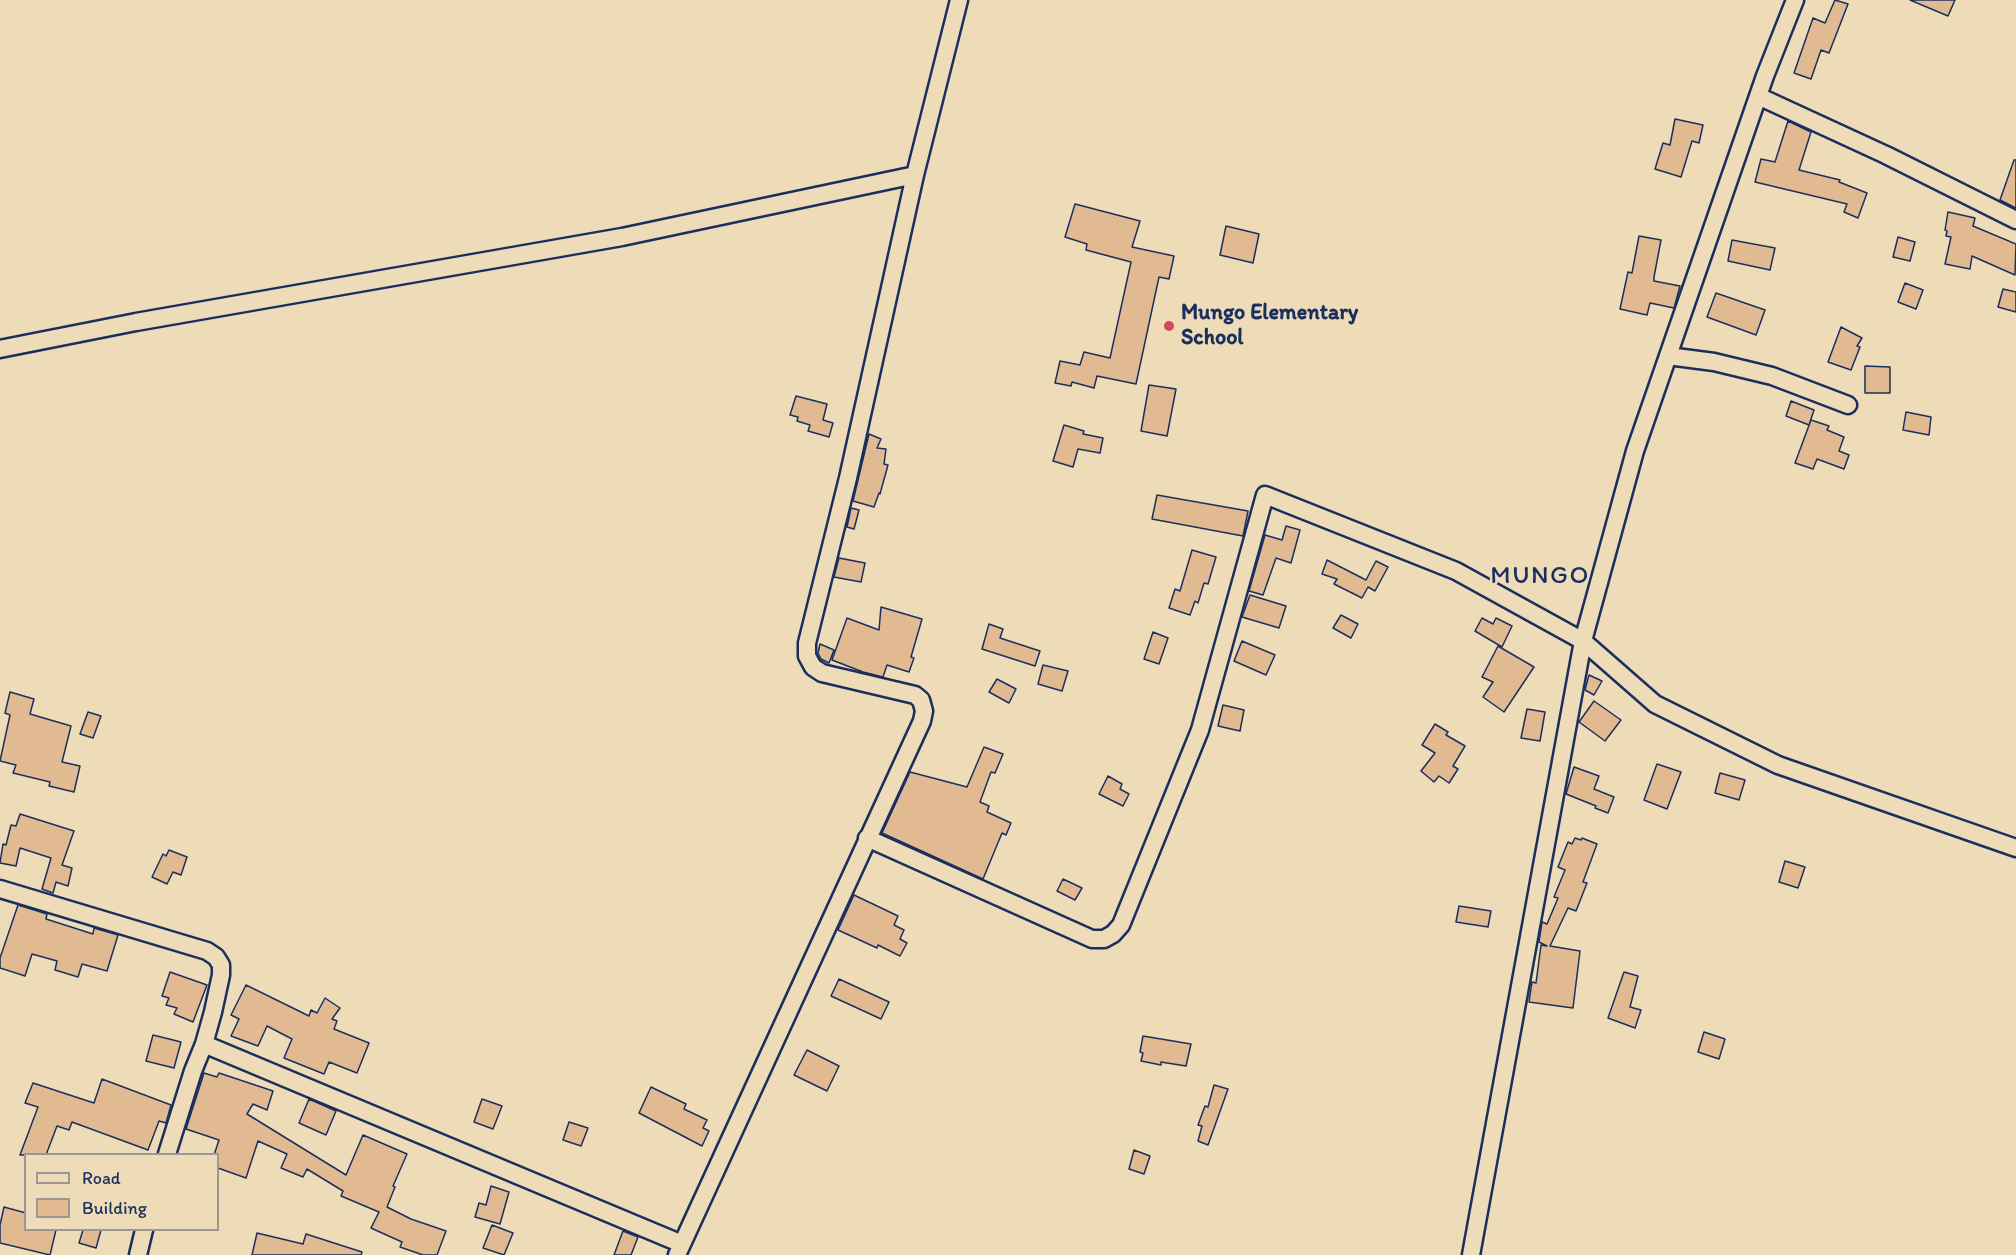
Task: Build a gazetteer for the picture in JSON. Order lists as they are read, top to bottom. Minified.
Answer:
{"districts":["MUNGO"],"places":["Mungo Elementary School"],"legend":["Road","Building"]}
